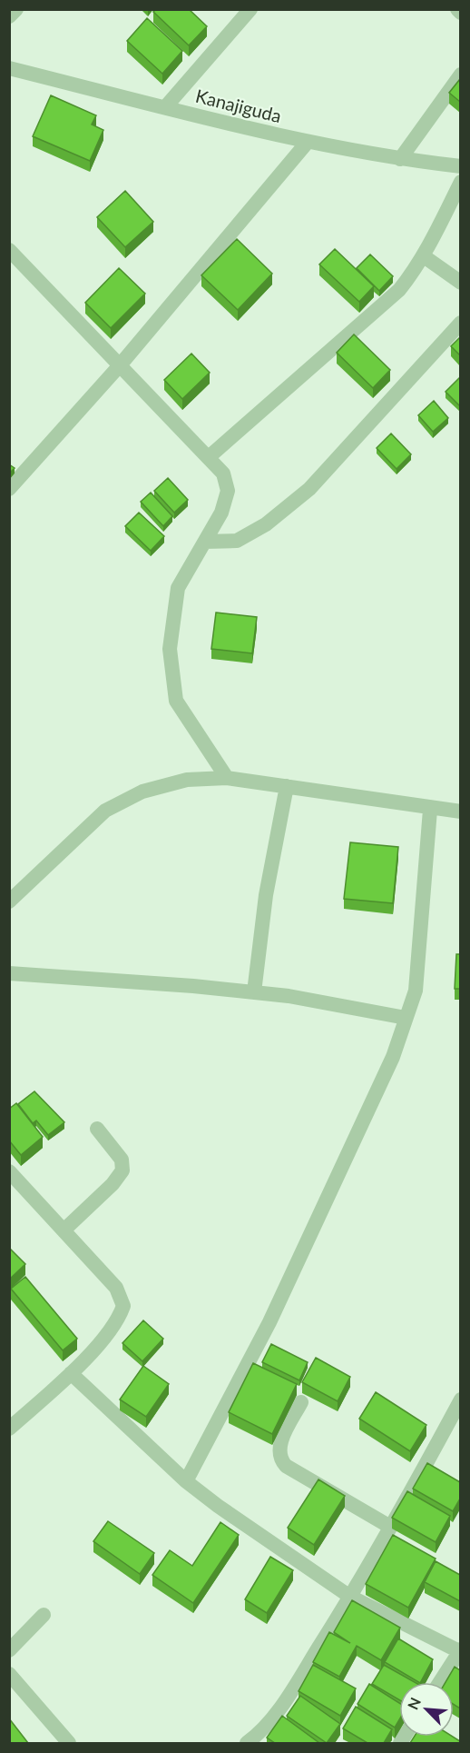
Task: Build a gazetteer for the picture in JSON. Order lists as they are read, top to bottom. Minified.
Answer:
{"streets":{"street":["Kanajiguda"]},"north":"top left"}
